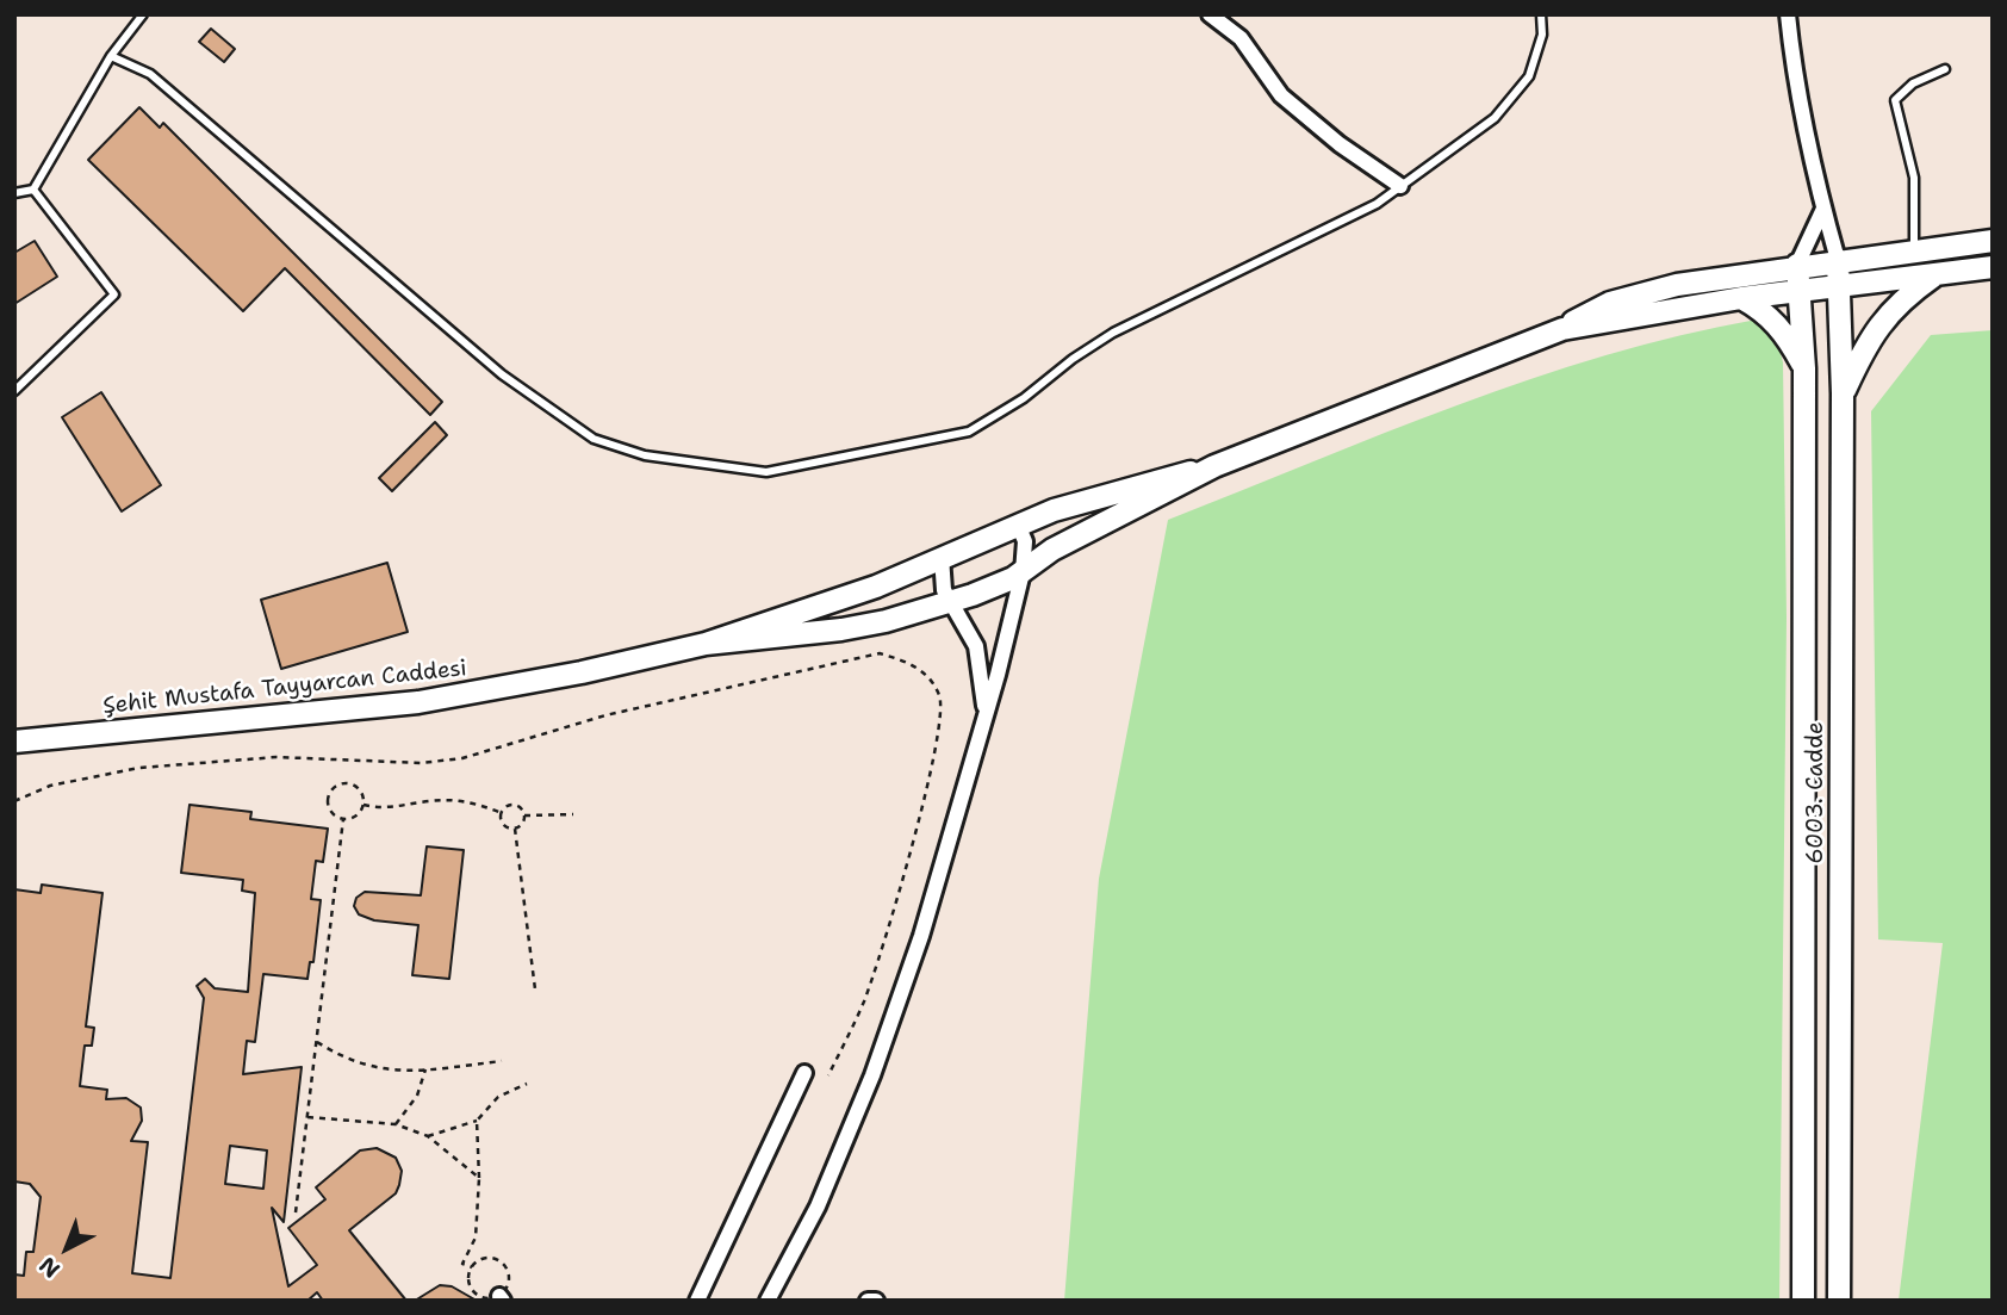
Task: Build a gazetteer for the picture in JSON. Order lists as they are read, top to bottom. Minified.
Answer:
{"streets":{"main road":["Şehit Mustafa Tayyarcan Caddesi","6003. Cadde"]},"crossings":[["Şehit Mustafa Tayyarcan Caddesi","6003. Cadde"]],"north":"bottom left"}
